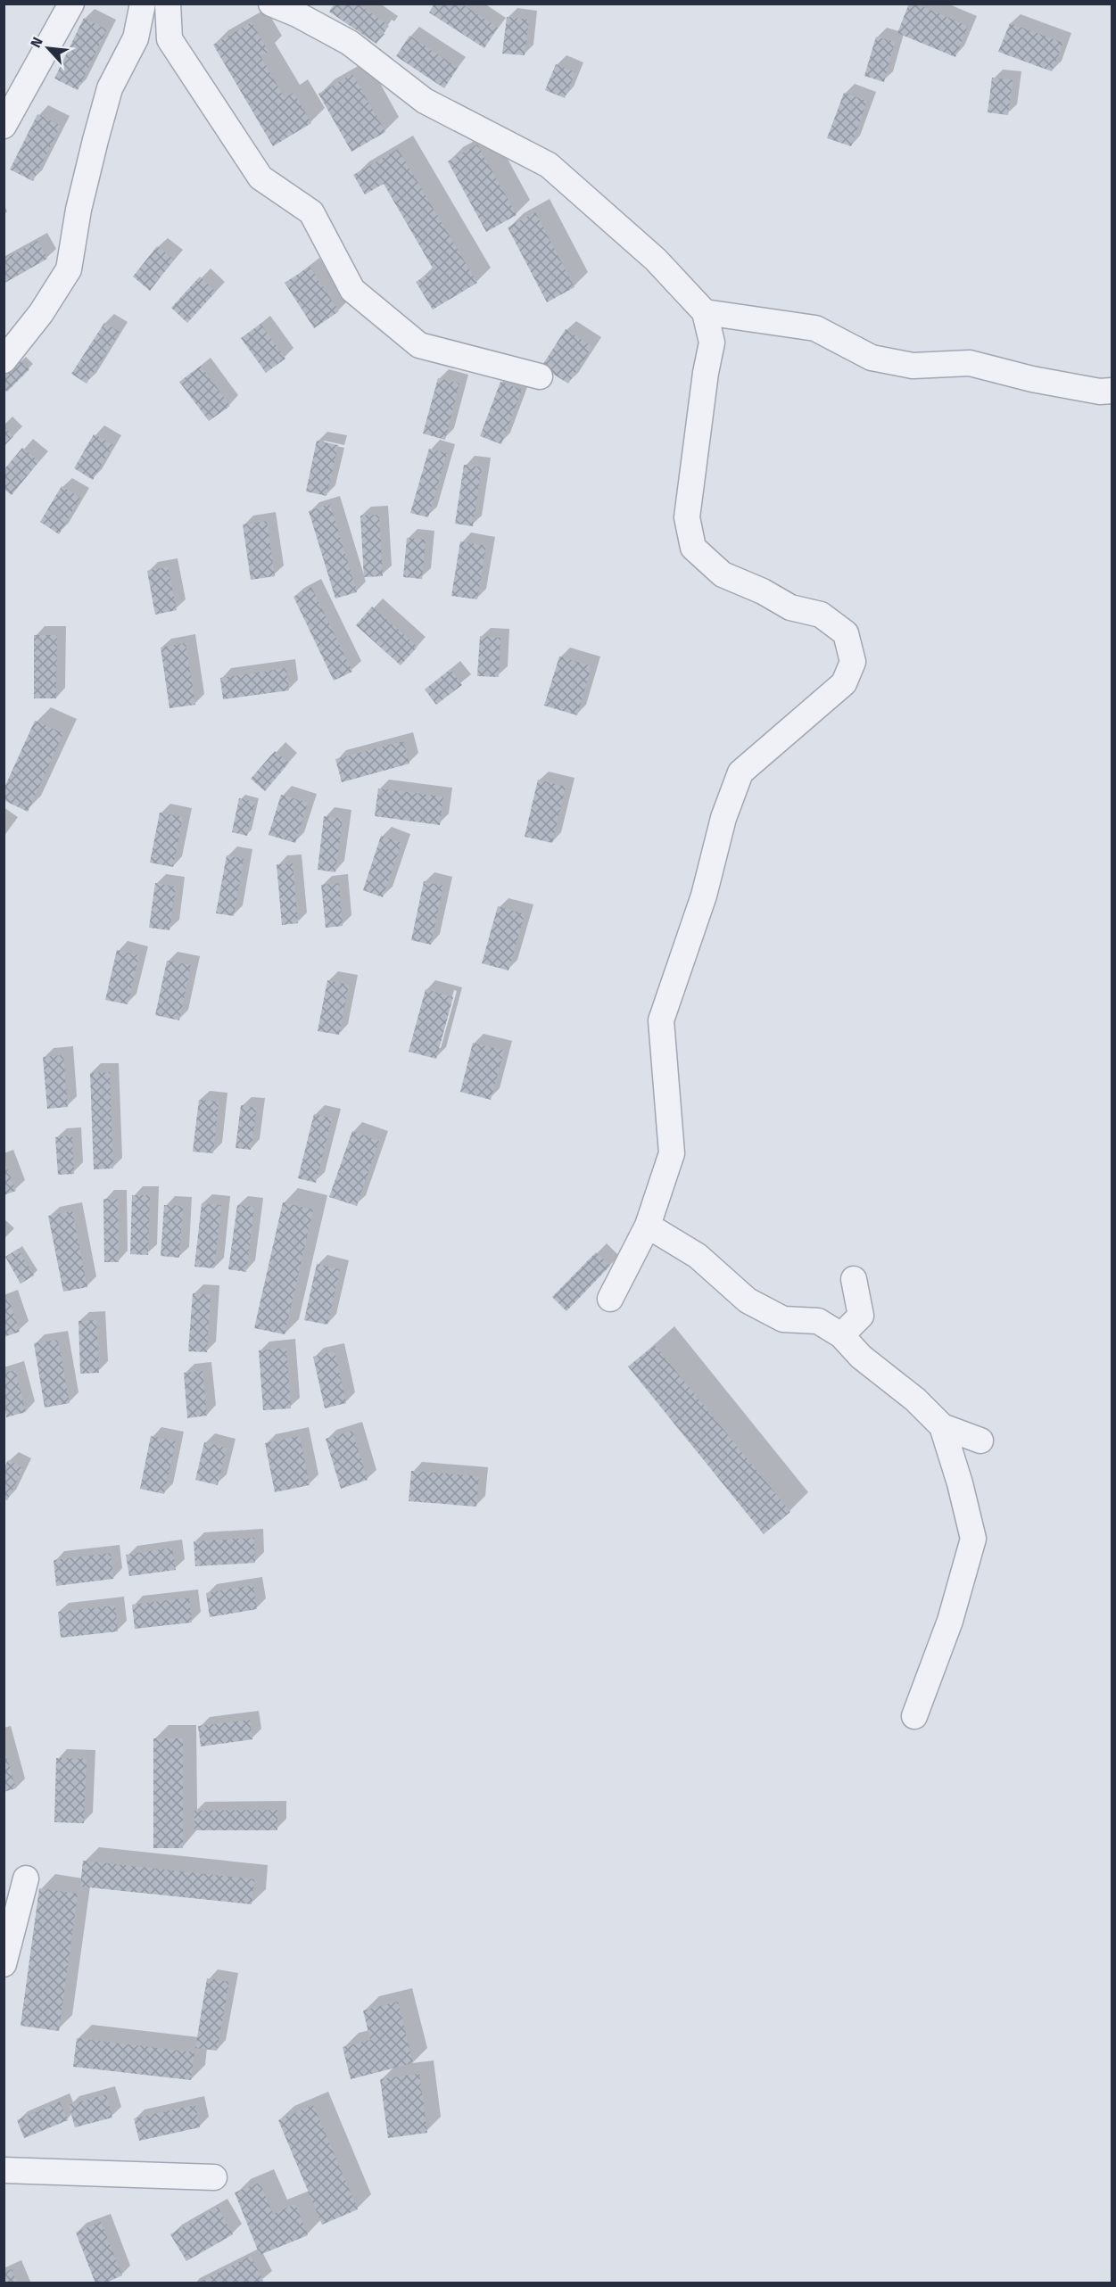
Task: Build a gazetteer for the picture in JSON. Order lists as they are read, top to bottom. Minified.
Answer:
{"north":"top left"}
